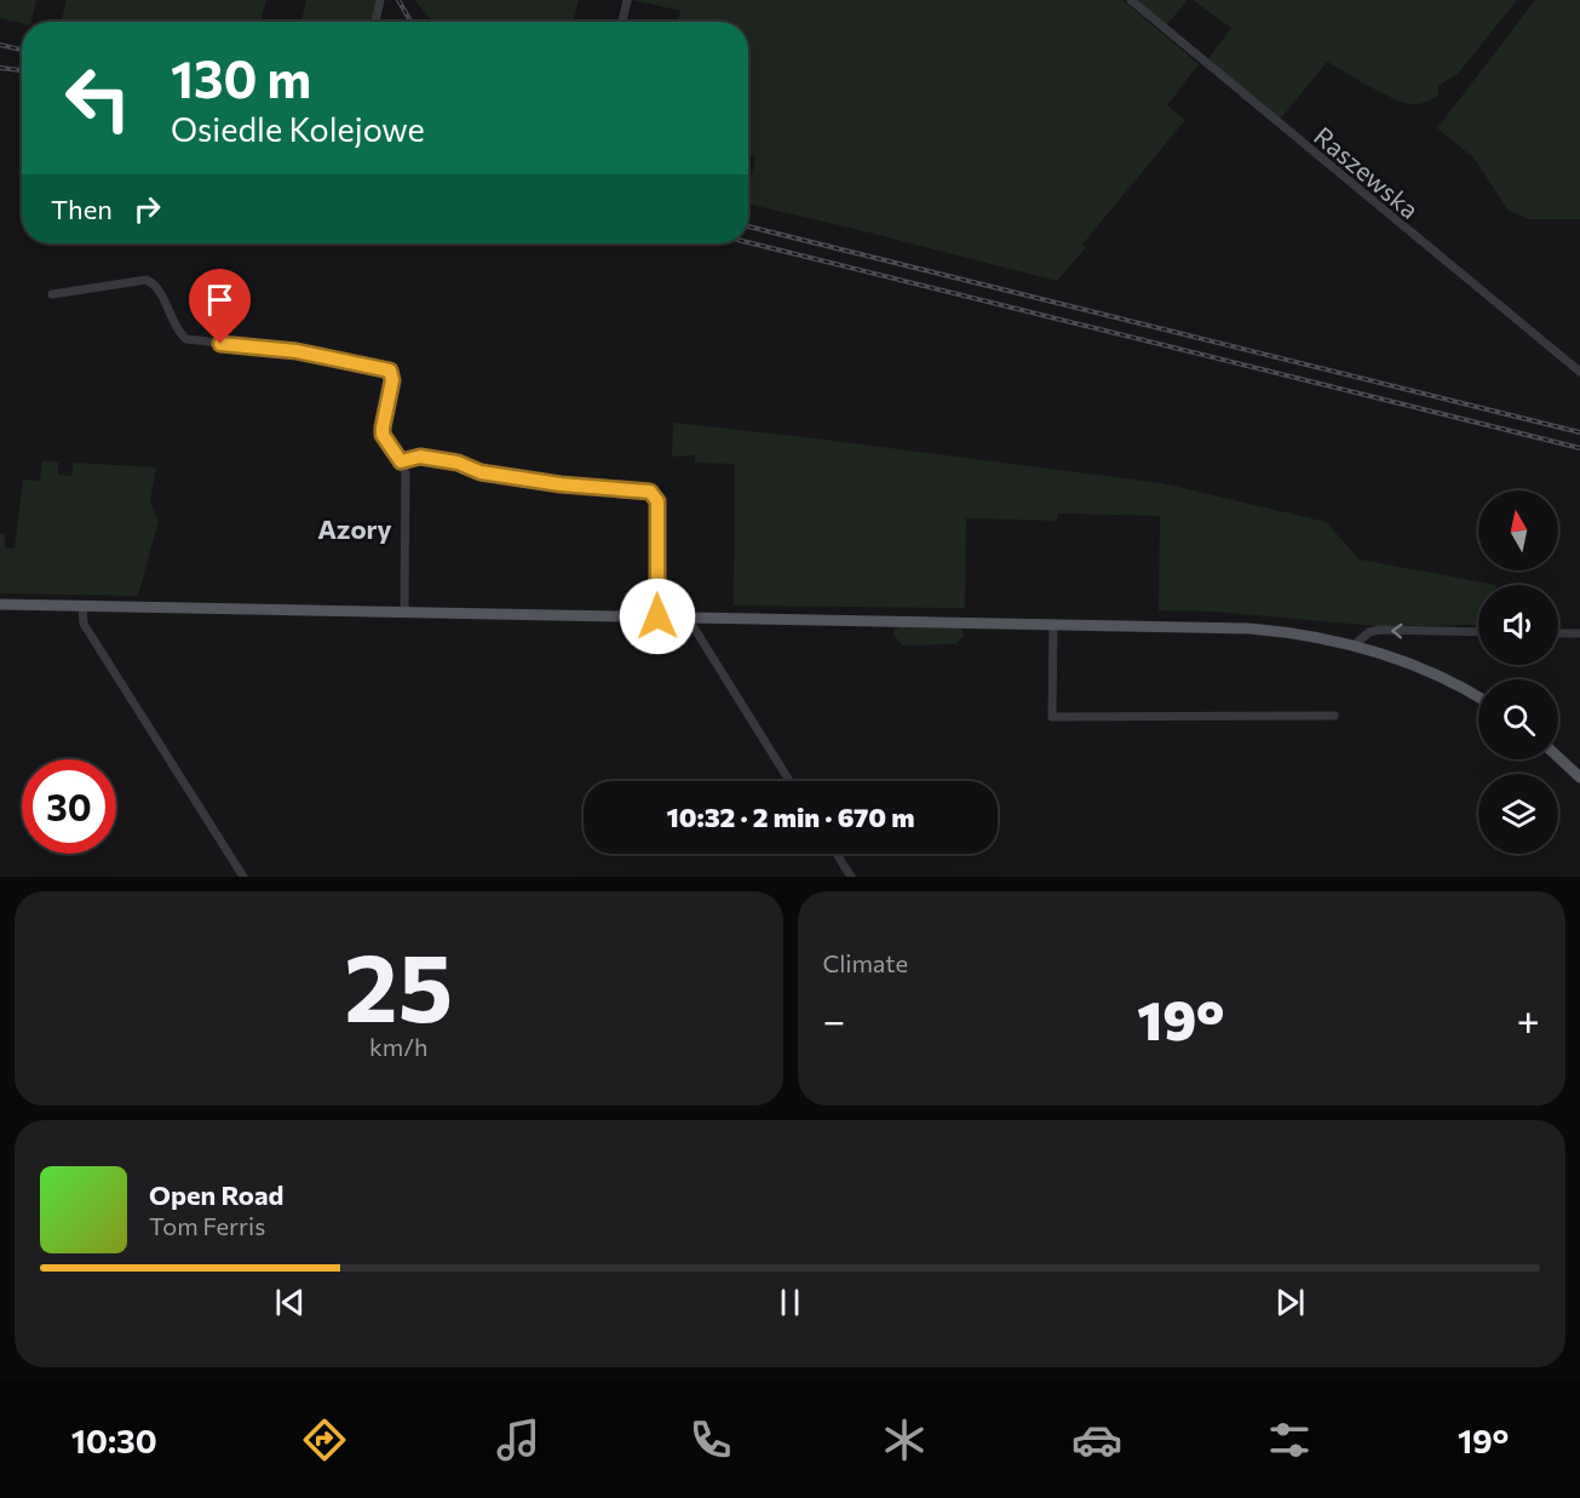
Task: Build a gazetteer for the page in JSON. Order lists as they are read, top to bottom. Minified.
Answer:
{"streets":{"street":["Raszewska"]},"districts":["Azory"],"north":"top","page":{"turn":["130 m","Osiedle Kolejowe"],"then":"Then","limit":"30","trip":"10:32 · 2 min · 670 m","tile":[["25","km/h"],"Climate"],"heat":["−","19°","+"],"song":["Open Road","Tom Ferris"],"tabs":["10:30","19°"]}}
